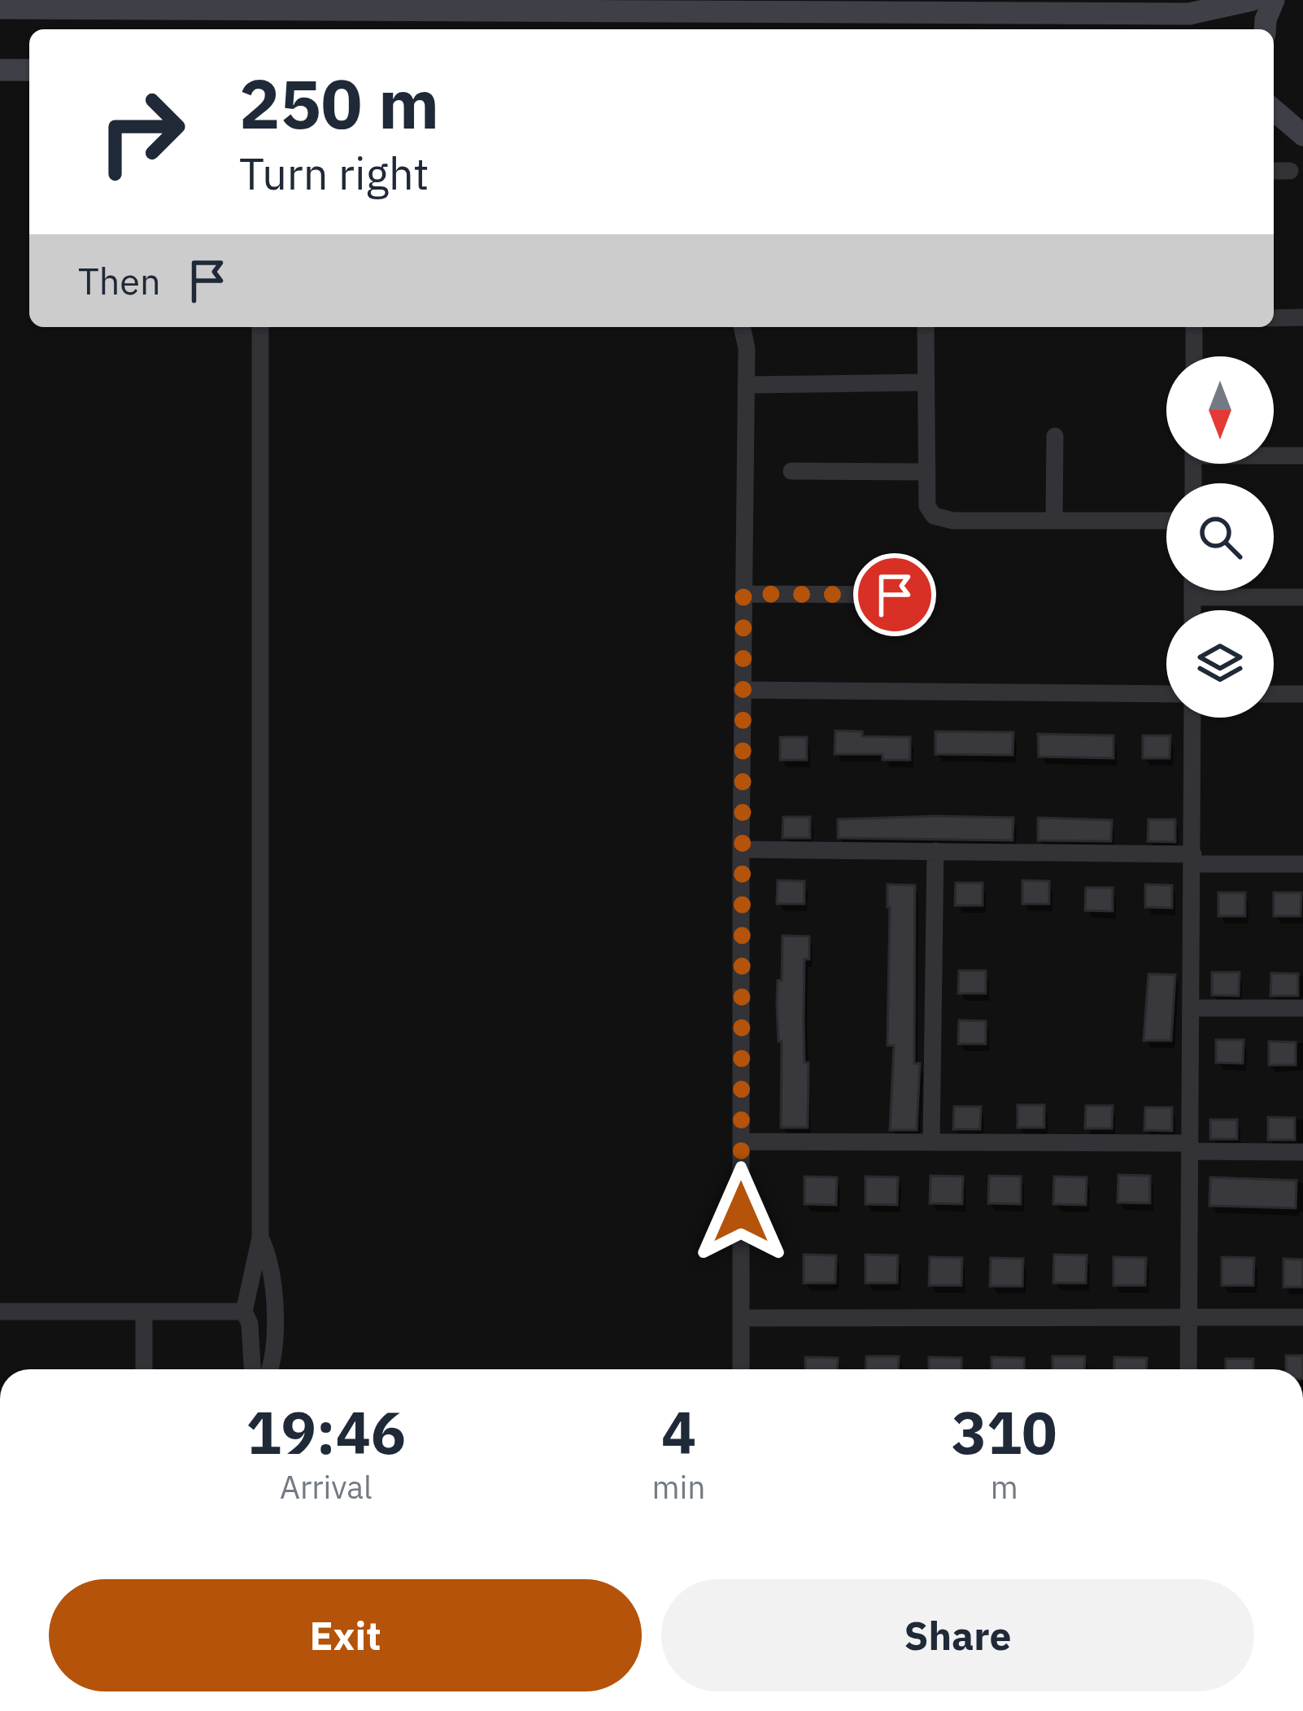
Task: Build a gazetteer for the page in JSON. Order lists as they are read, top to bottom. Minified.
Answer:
{"north":"bottom","page":{"turn":["250 m","Turn right"],"then":"Then","eta":["19:46","Arrival","4","min","310","m"],"buttons":["Exit","Share"]}}
